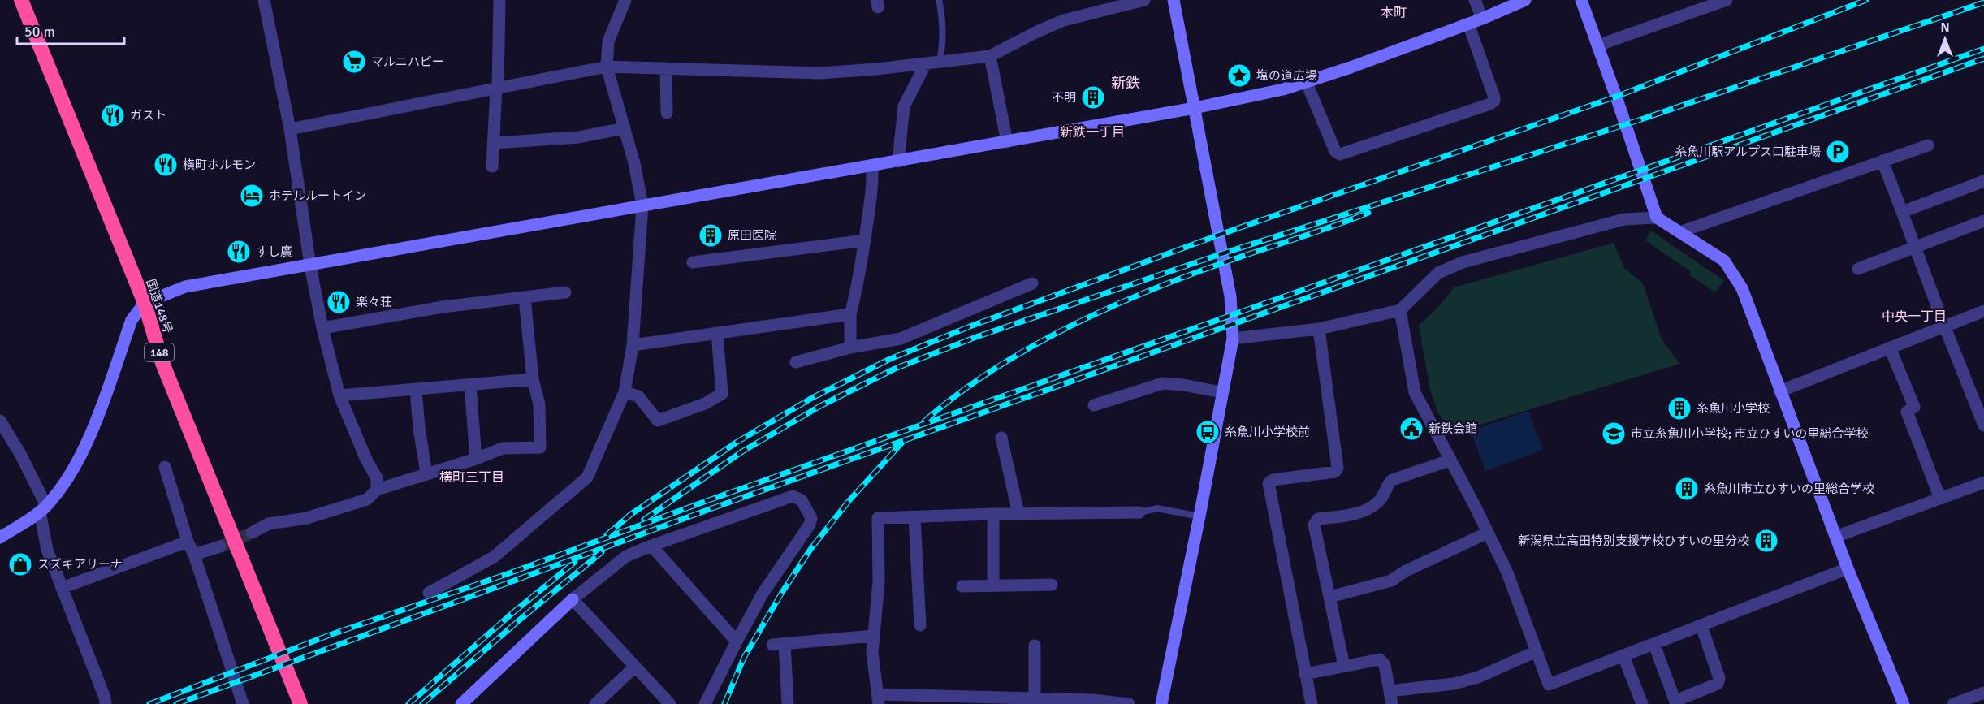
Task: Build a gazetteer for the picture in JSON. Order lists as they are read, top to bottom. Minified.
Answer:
{"streets":{"highway":["国道148号","148"]},"districts":["本町","新鉄","新鉄一丁目","中央一丁目","横町三丁目"],"places":{"supermarket":["マルニハピー"],"place":["塩の道広場"],"building":["不明","原田医院","糸魚川小学校","糸魚川市立ひすいの里総合学校","新潟県立高田特別支援学校ひすいの里分校"],"restaurant":["ガスト","横町ホルモン","すし廣","楽々荘"],"parking":["糸魚川駅アルプス口駐車場"],"hotel":["ホテルルートイン"],"public building":["新鉄会館"],"bus stop":["糸魚川小学校前"],"school or university":["市立糸魚川小学校; 市立ひすいの里総合学校"],"shop":["スズキアリーナ"]},"scale_bar":"50 m","north":"top"}
